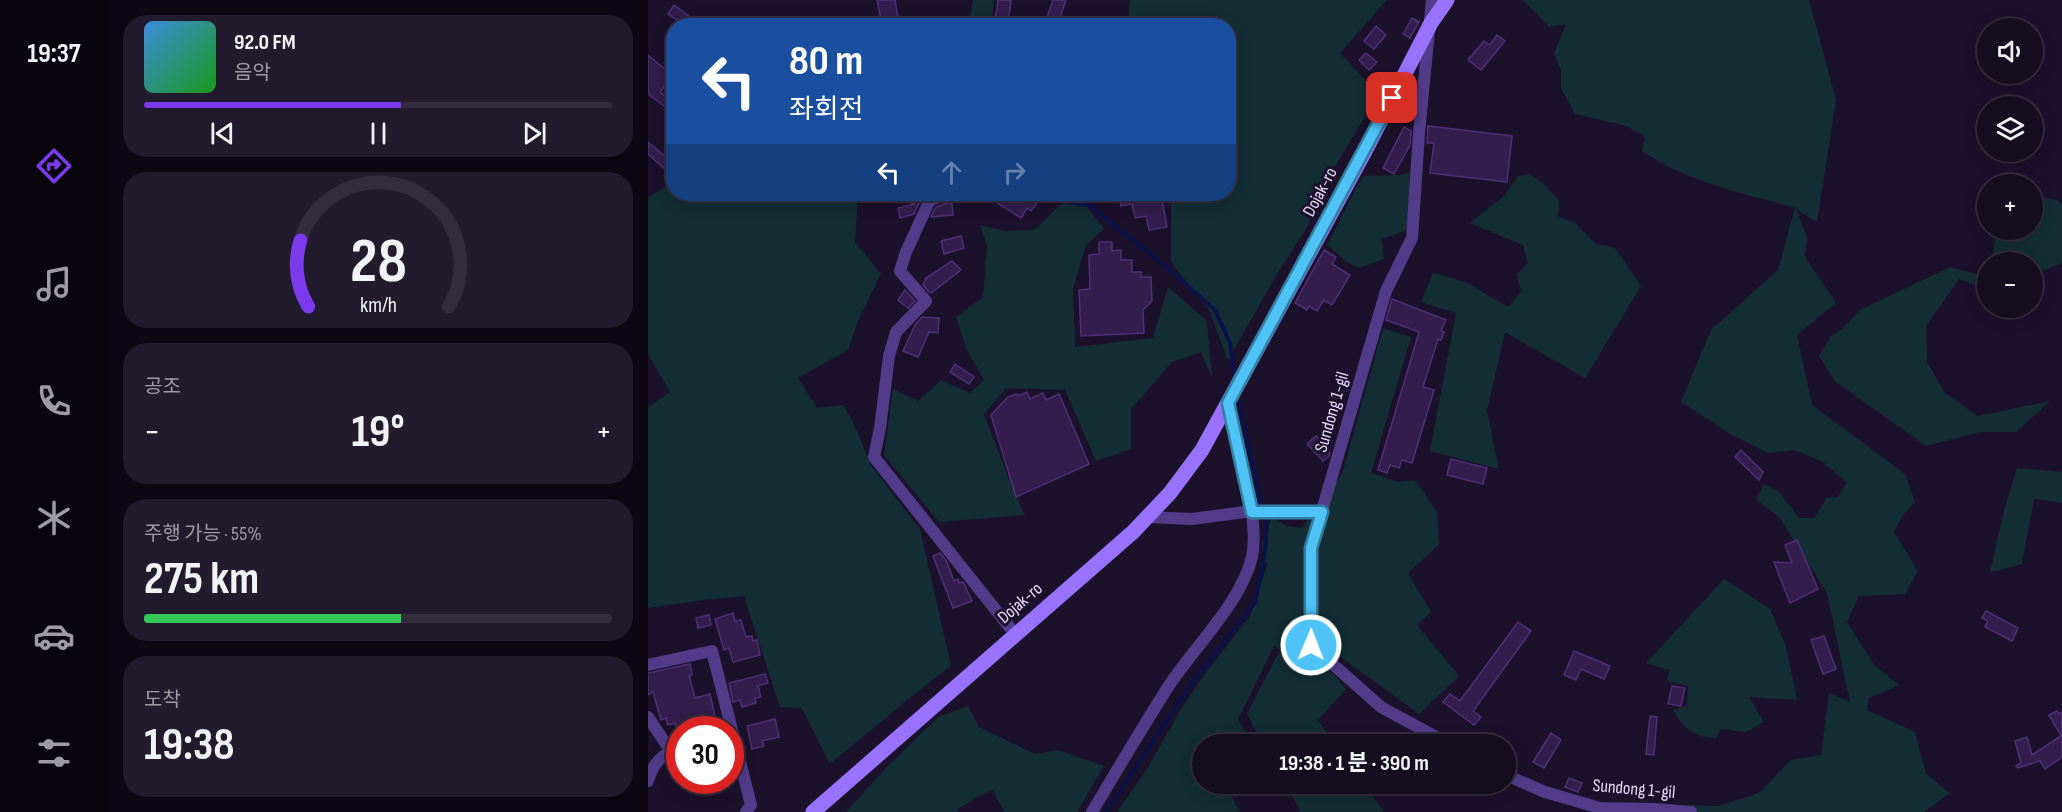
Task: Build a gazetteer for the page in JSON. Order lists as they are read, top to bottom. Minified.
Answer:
{"streets":{"street":["Dojak-ro","Sundong 1-gil"]},"crossings":[["Dojak-ro","Sundong 1-gil"]],"page":{"tabs":"19:37","map_buttons":["+","−"],"turn":["80 m","좌회전"],"song":["92.0 FM","음악"],"tile":["공조",["주행 가능 · 55%","275 km"],["도착","19:38"]],"heat":["−","19°","+"],"limit":"30","trip":"19:38 · 1 분 · 390 m","gauge":["28","km/h"]}}
